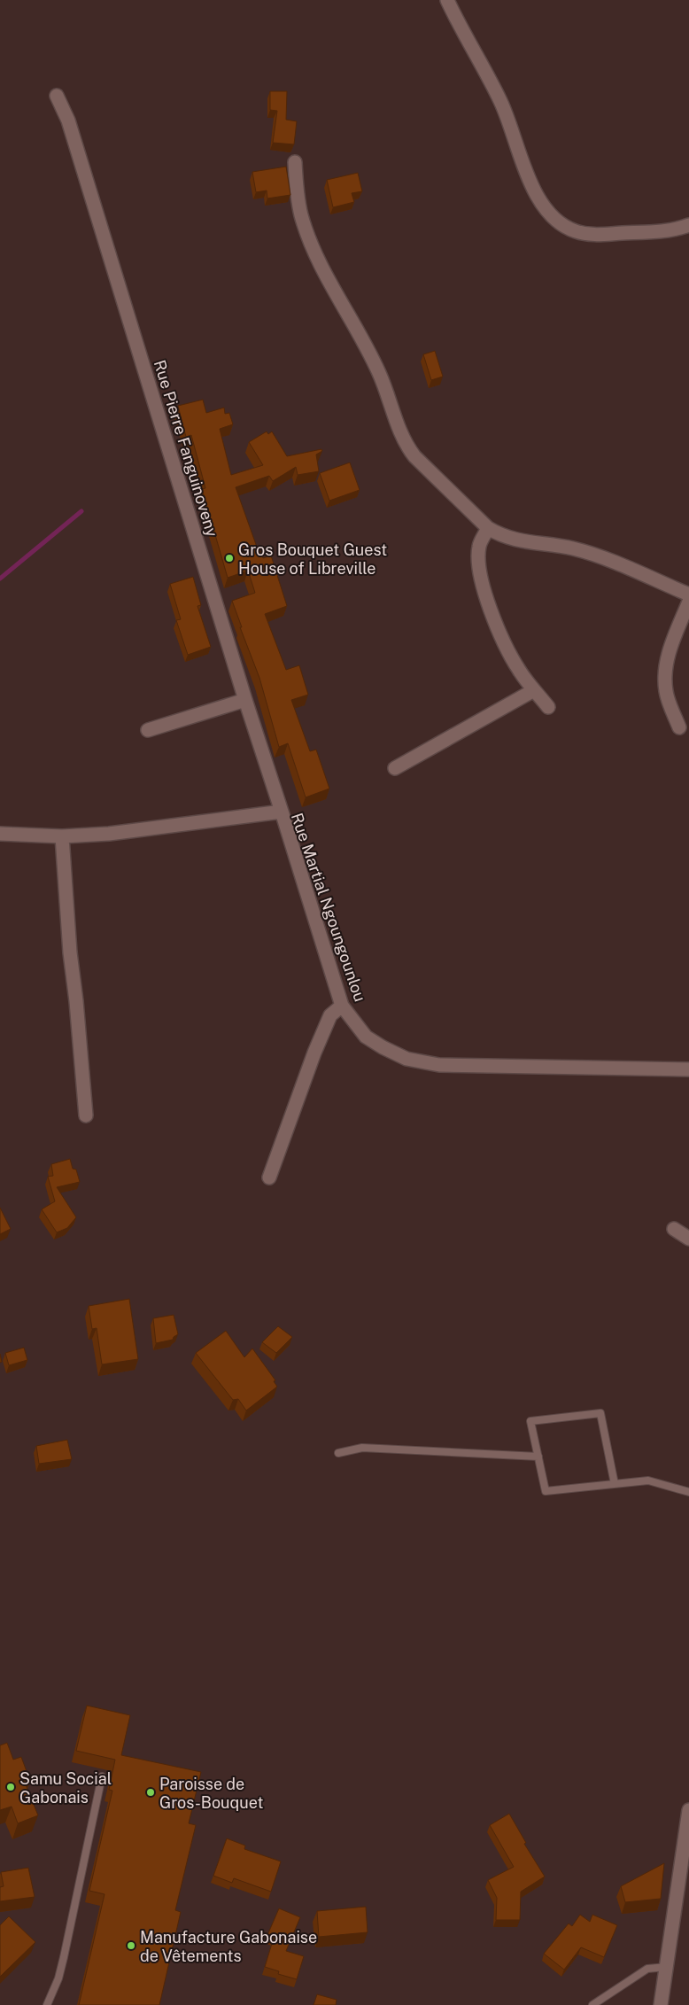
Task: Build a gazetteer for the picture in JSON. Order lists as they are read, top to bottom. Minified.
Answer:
{"streets":{"street":["Rue Pierre Fanguinoveny","Rue Martial Ngoungounlou"]},"crossings":[["Rue Pierre Fanguinoveny","Rue Martial Ngoungounlou"]],"places":["Gros Bouquet Guest House of Libreville","Samu Social Gabonais","Paroisse de Gros-Bouquet","Manufacture Gabonaise de Vêtements"]}
